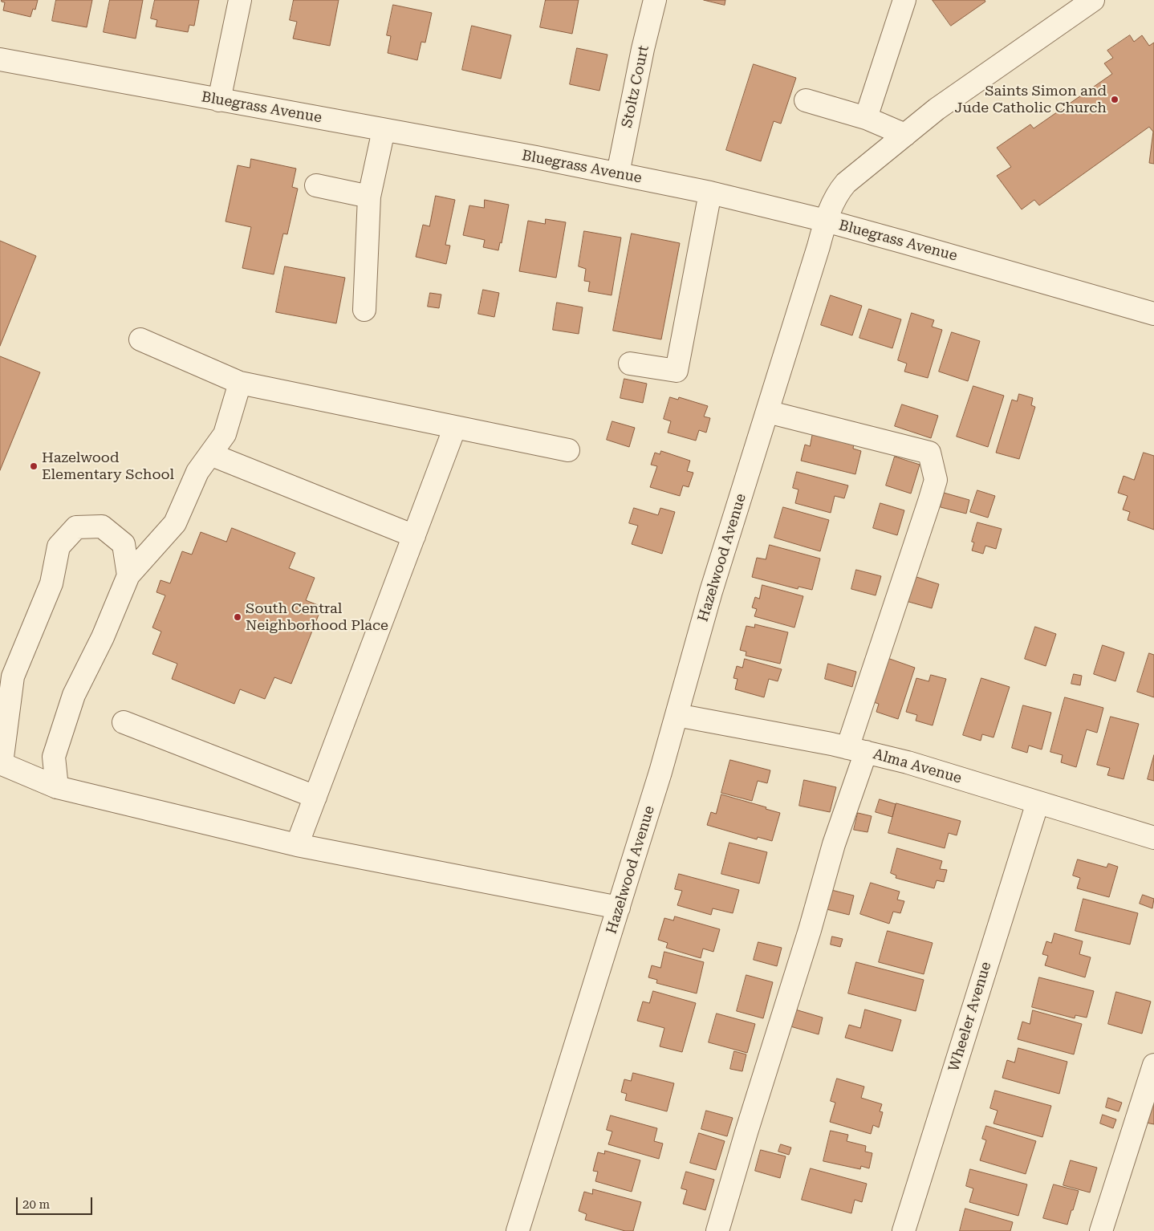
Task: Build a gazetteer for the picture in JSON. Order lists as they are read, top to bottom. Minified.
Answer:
{"streets":{"street":["Stoltz Court","Bluegrass Avenue","Hazelwood Avenue","Alma Avenue","Wheeler Avenue"]},"crossings":[["Stoltz Court","Bluegrass Avenue"],["Bluegrass Avenue","Hazelwood Avenue"],["Hazelwood Avenue","Alma Avenue"],["Alma Avenue","Wheeler Avenue"]],"places":["Saints Simon and Jude Catholic Church","Hazelwood Elementary School","South Central Neighborhood Place"],"scale_bar":"20 m"}
